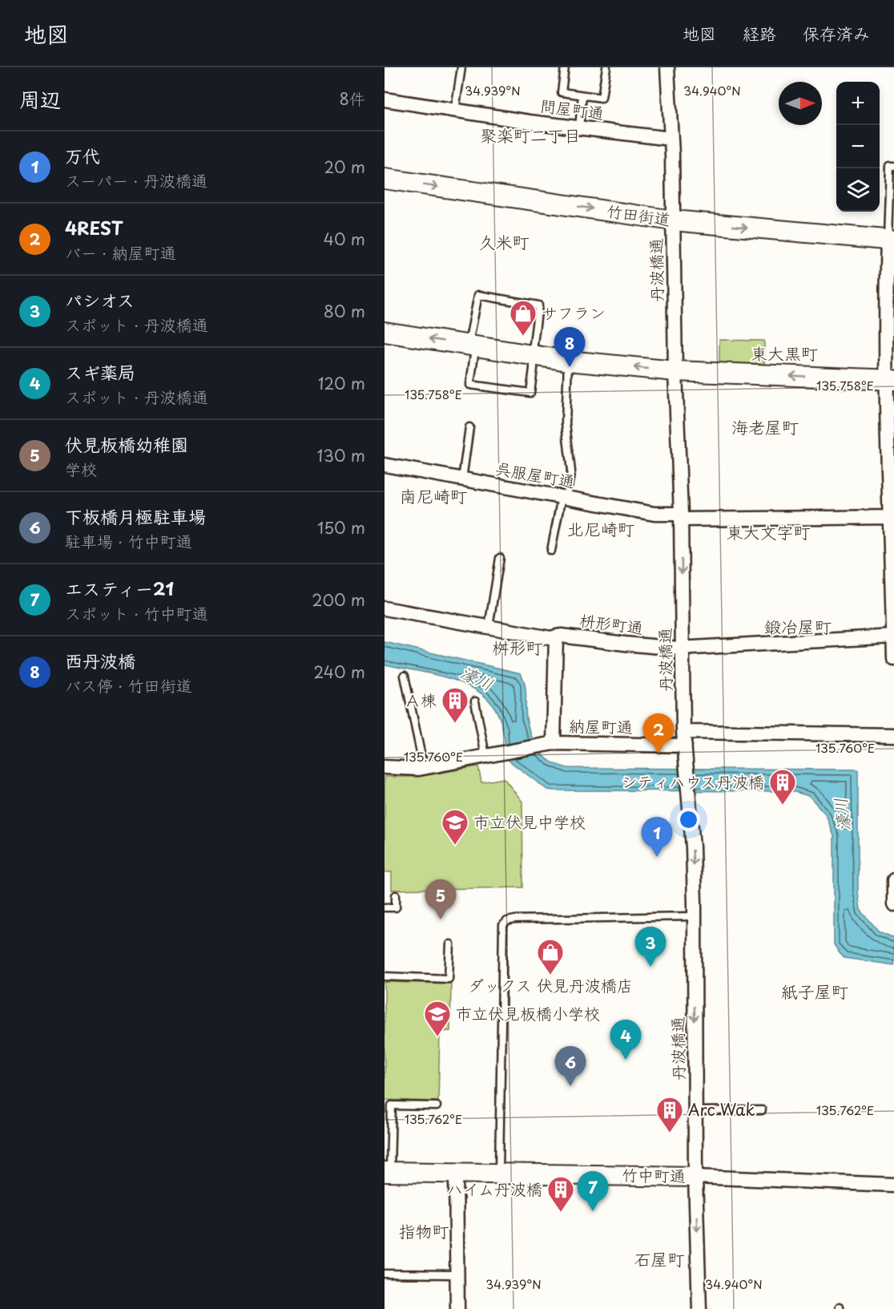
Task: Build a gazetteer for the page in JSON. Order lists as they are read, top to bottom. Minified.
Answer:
{"streets":{"main road":["竹田街道","竹中町通"],"street":["問屋町通","丹波橋通","呉服屋町通","枡形町通","納屋町通"]},"crossings":[["問屋町通","丹波橋通"],["竹田街道","丹波橋通"],["丹波橋通","呉服屋町通"],["丹波橋通","枡形町通"],["丹波橋通","納屋町通"],["丹波橋通","竹中町通"]],"one_way":["丹波橋通"],"districts":["聚楽町二丁目","久米町","東大黒町","海老屋町","南尼崎町","北尼崎町","東大文字町","鍛冶屋町","桝形町","紙子屋町","指物町","石屋町"],"water":["濠川"],"places":{"shop":["サフラン","ダックス 伏見丹波橋店"],"building":["Ａ棟","シティハウス丹波橋","Arc Wak","ハイム丹波橋"],"school or university":["市立伏見中学校","市立伏見板橋小学校"]},"north":"right","page":{"header":"地図","nav":["地図","経路","保存済み"],"heading":["周辺","8件"],"map_buttons":["+","−"],"list":[{"mark":"1","name":"万代","note":"スーパー · 丹波橋通","value":"20 m"},{"mark":"2","name":"4REST","note":"バー · 納屋町通","value":"40 m"},{"mark":"3","name":"パシオス","note":"スポット · 丹波橋通","value":"80 m"},{"mark":"4","name":"スギ薬局","note":"スポット · 丹波橋通","value":"120 m"},{"mark":"5","name":"伏見板橋幼稚園","note":"学校","value":"130 m"},{"mark":"6","name":"下板橋月極駐車場","note":"駐車場 · 竹中町通","value":"150 m"},{"mark":"7","name":"エスティー21","note":"スポット · 竹中町通","value":"200 m"},{"mark":"8","name":"西丹波橋","note":"バス停 · 竹田街道","value":"240 m"}],"pins":["8","2","1","5","3","4","6","7"]},"coordinates":["34.939°N","34.940°N","135.758°E","135.760°E","135.762°E"]}
